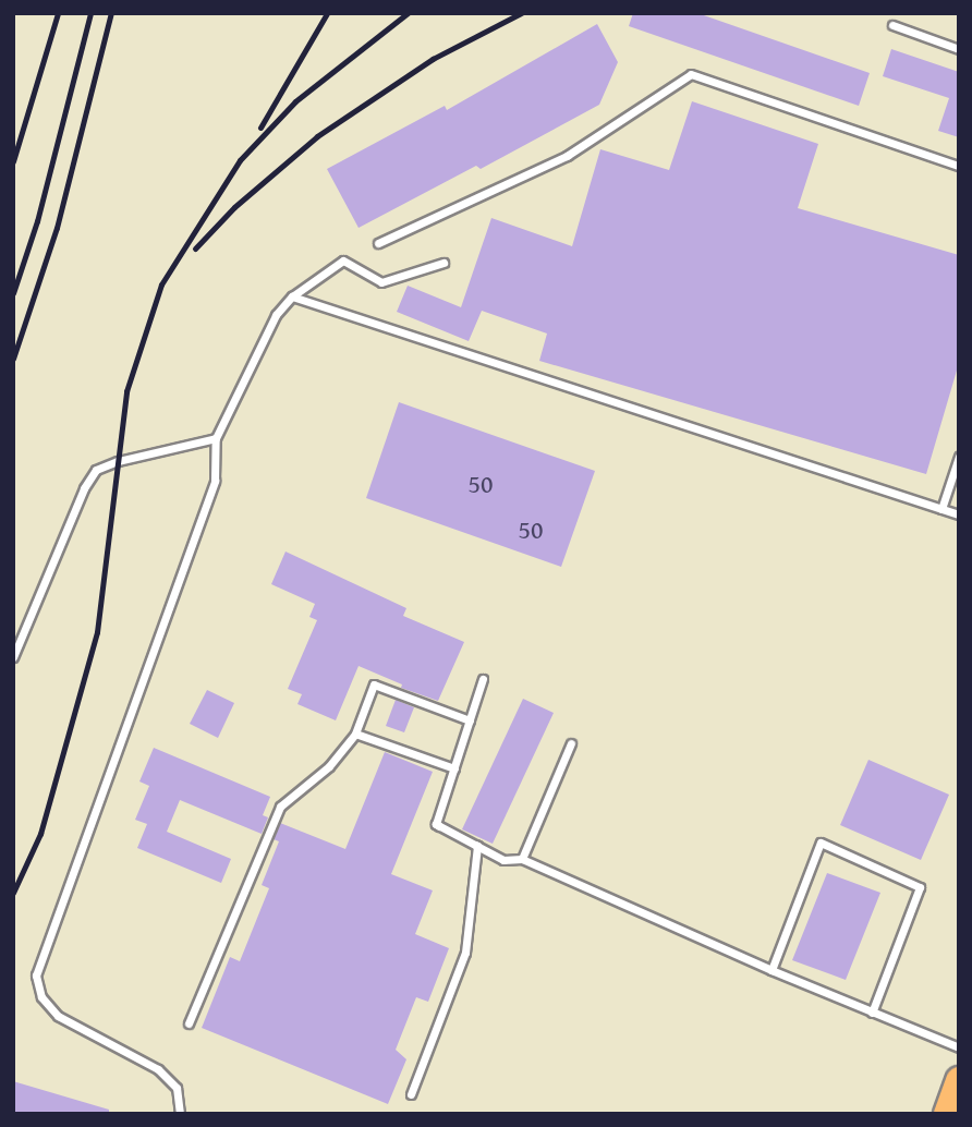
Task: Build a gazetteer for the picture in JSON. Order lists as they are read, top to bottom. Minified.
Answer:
{"house_numbers":["50","50"]}
